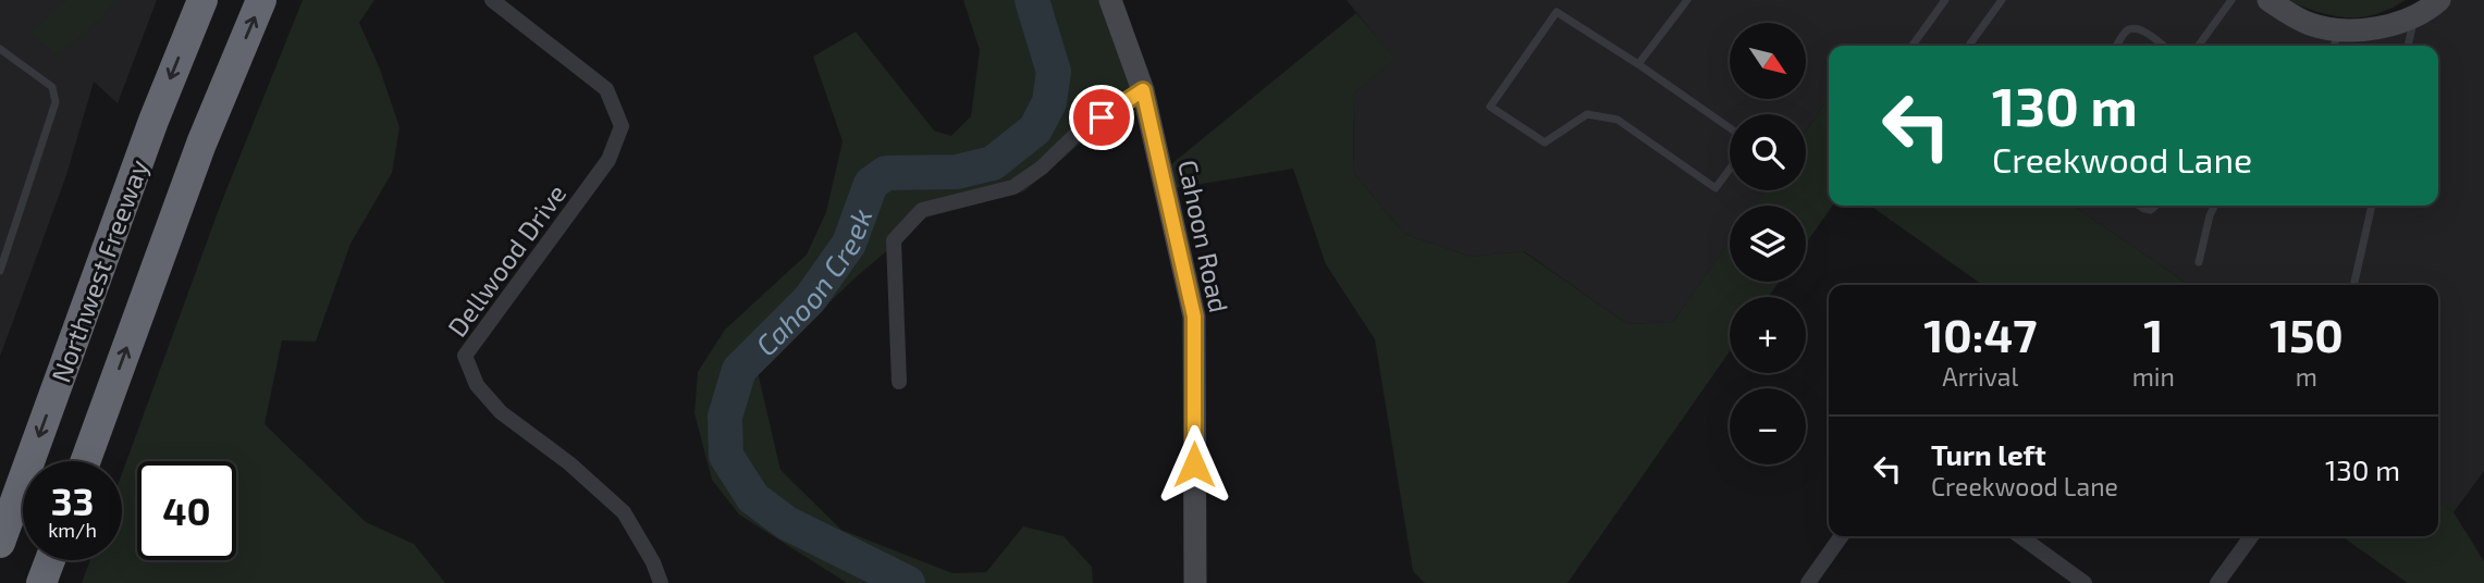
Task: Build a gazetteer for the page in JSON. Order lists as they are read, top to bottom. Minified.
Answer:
{"streets":{"highway":["Northwest Freeway"],"street":["Cahoon Road","Dellwood Drive"]},"water":["Cahoon Creek"],"north":"bottom right","page":{"map_buttons":["+","−"],"turn":["130 m","Creekwood Lane"],"eta":["10:47","Arrival","1","min","150","m"],"list":[{"name":"Turn left","note":"Creekwood Lane","value":"130 m"}],"speed":"33 km/h","limit":"40"}}
